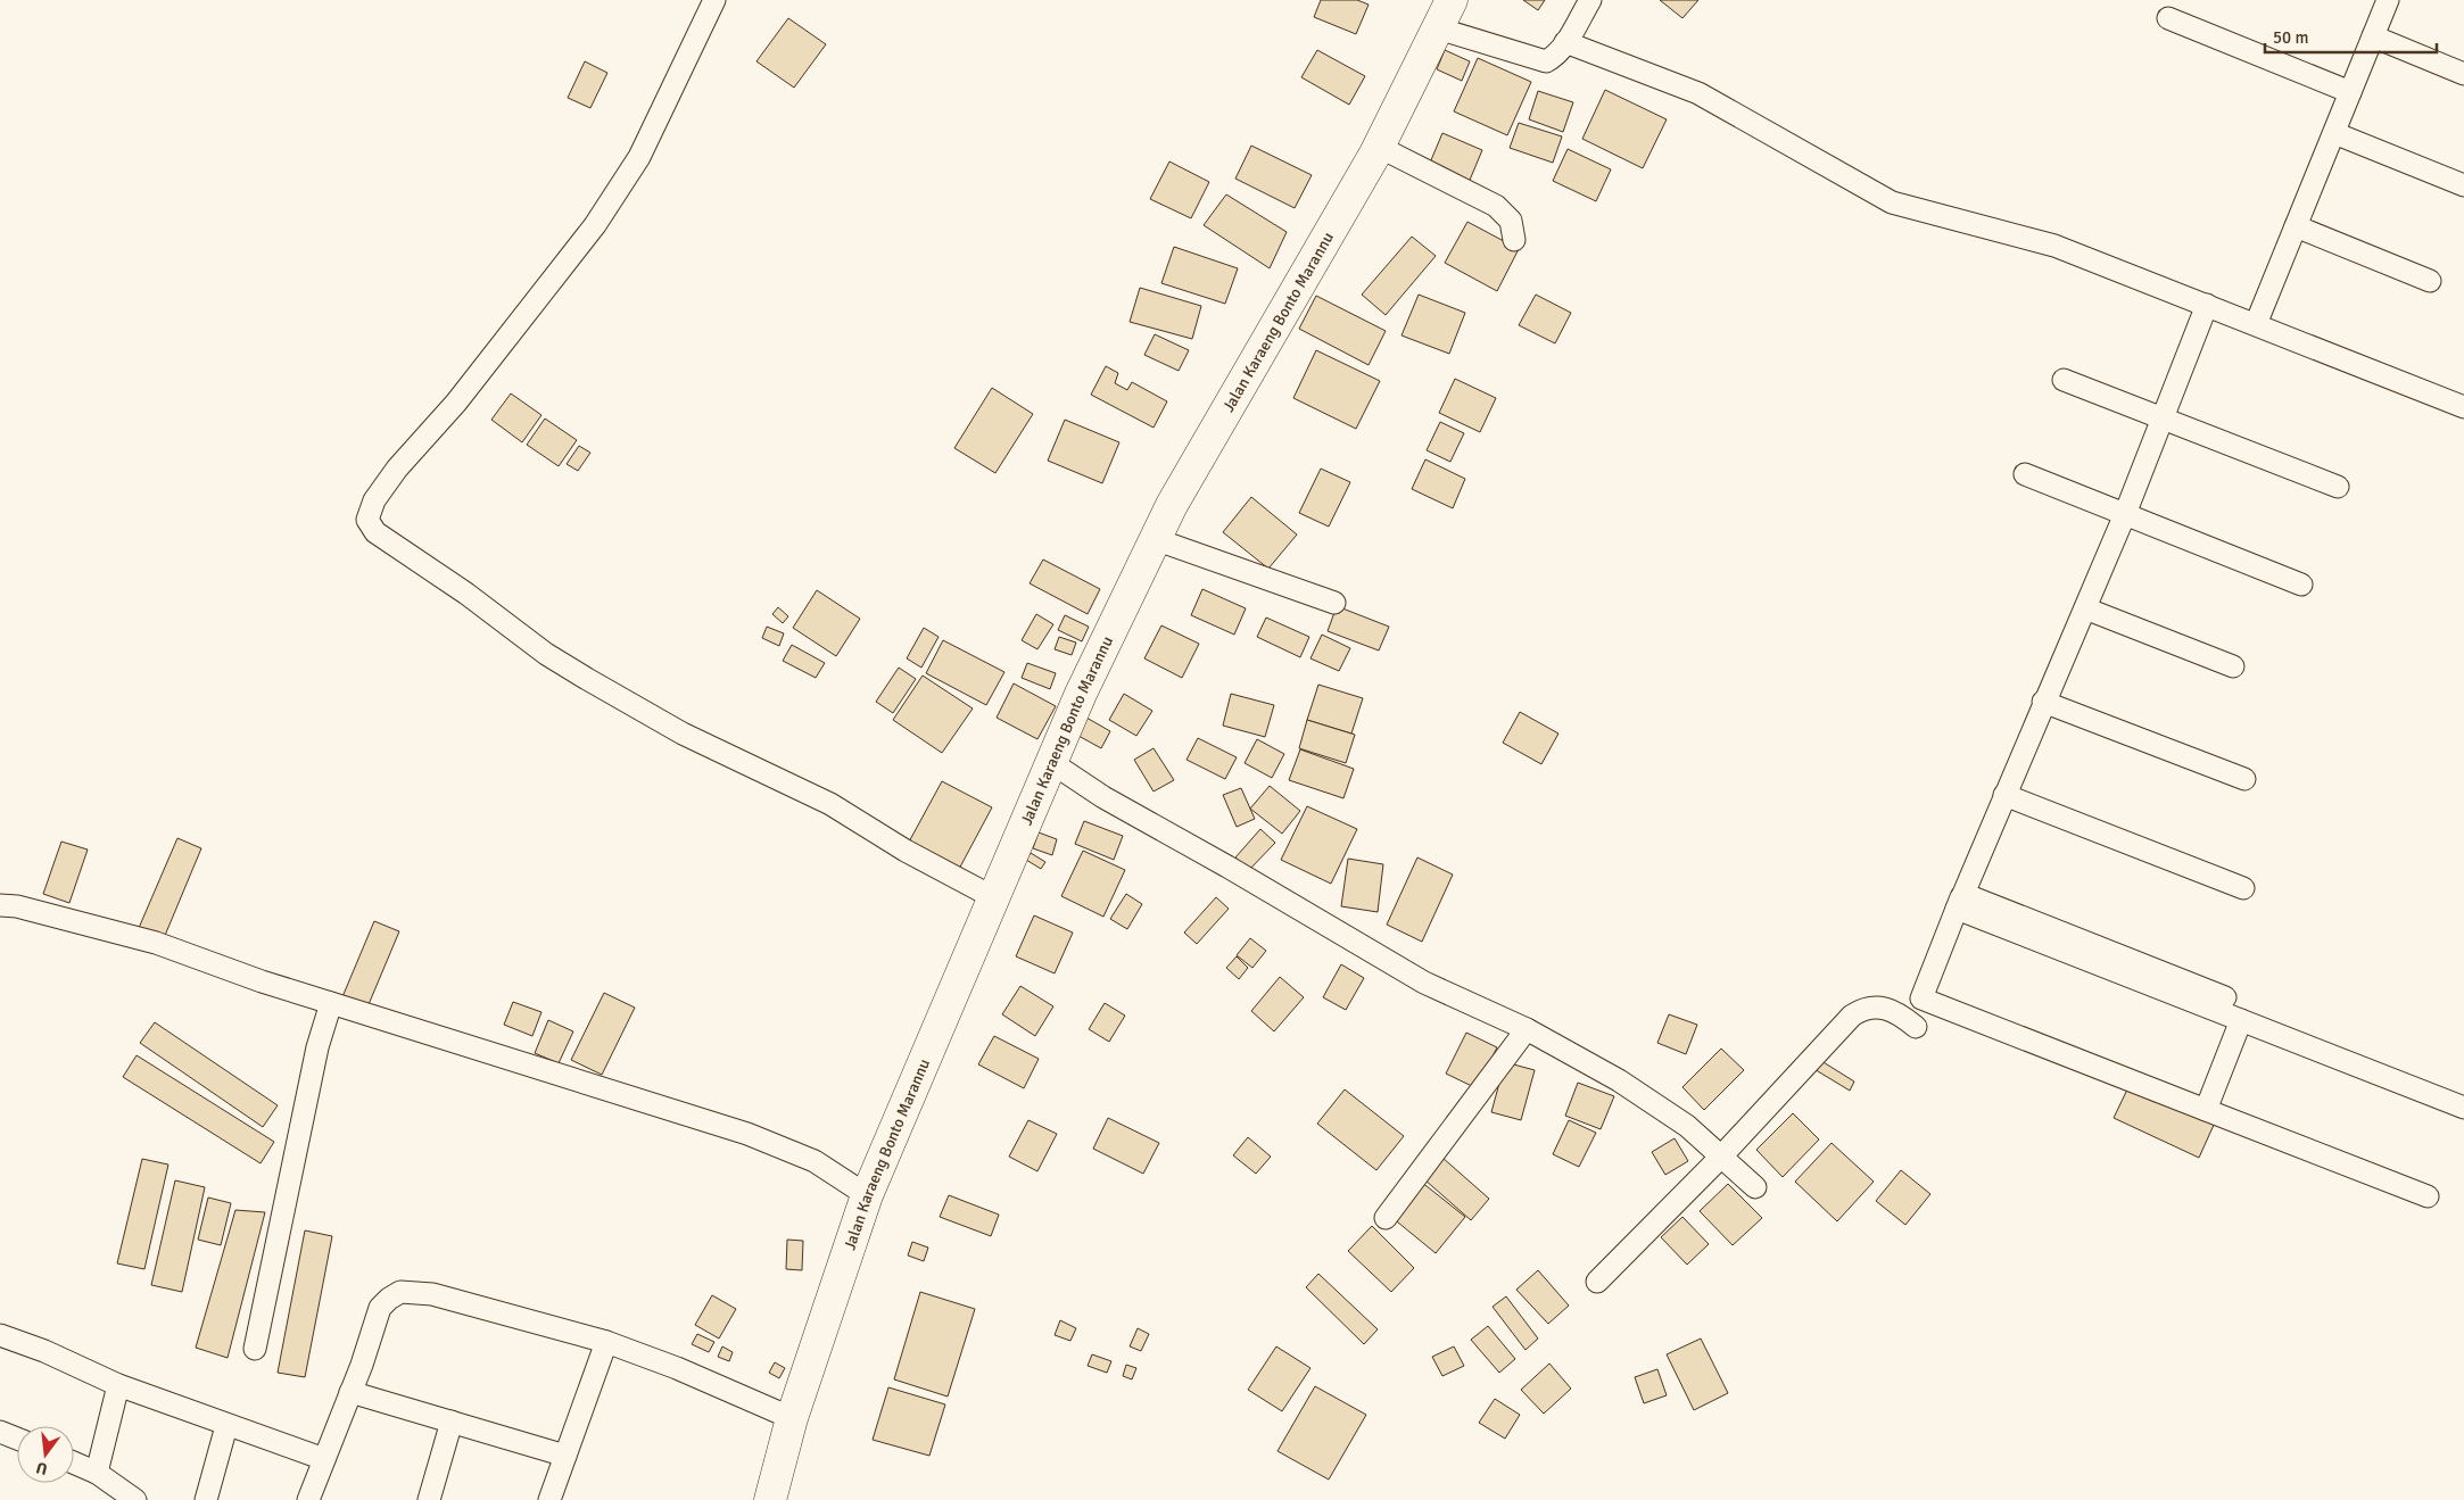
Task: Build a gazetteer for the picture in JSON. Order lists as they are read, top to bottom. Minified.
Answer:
{"streets":{"main road":["Jalan Karaeng Bonto Marannu"]},"scale_bar":"50 m","north":"bottom"}
